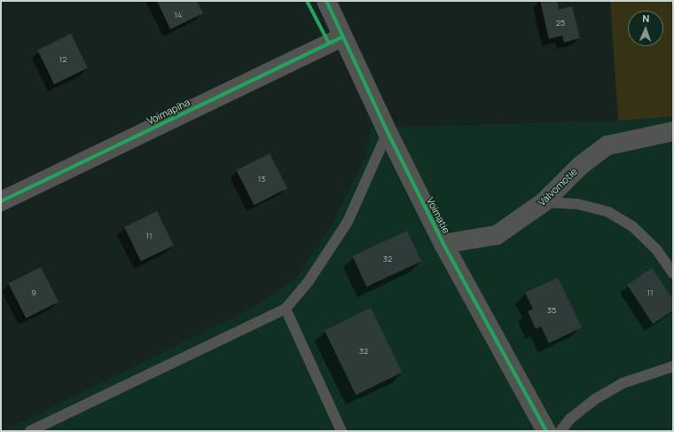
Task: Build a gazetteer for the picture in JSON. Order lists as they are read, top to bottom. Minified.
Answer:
{"streets":{"street":["Voimapiha","Valvomotie","Voimatie"]},"crossings":[["Voimapiha","Voimatie"],["Valvomotie","Voimatie"]],"house_numbers":["14","25","12","13","11","32","9","11","35","32"],"north":"top"}
